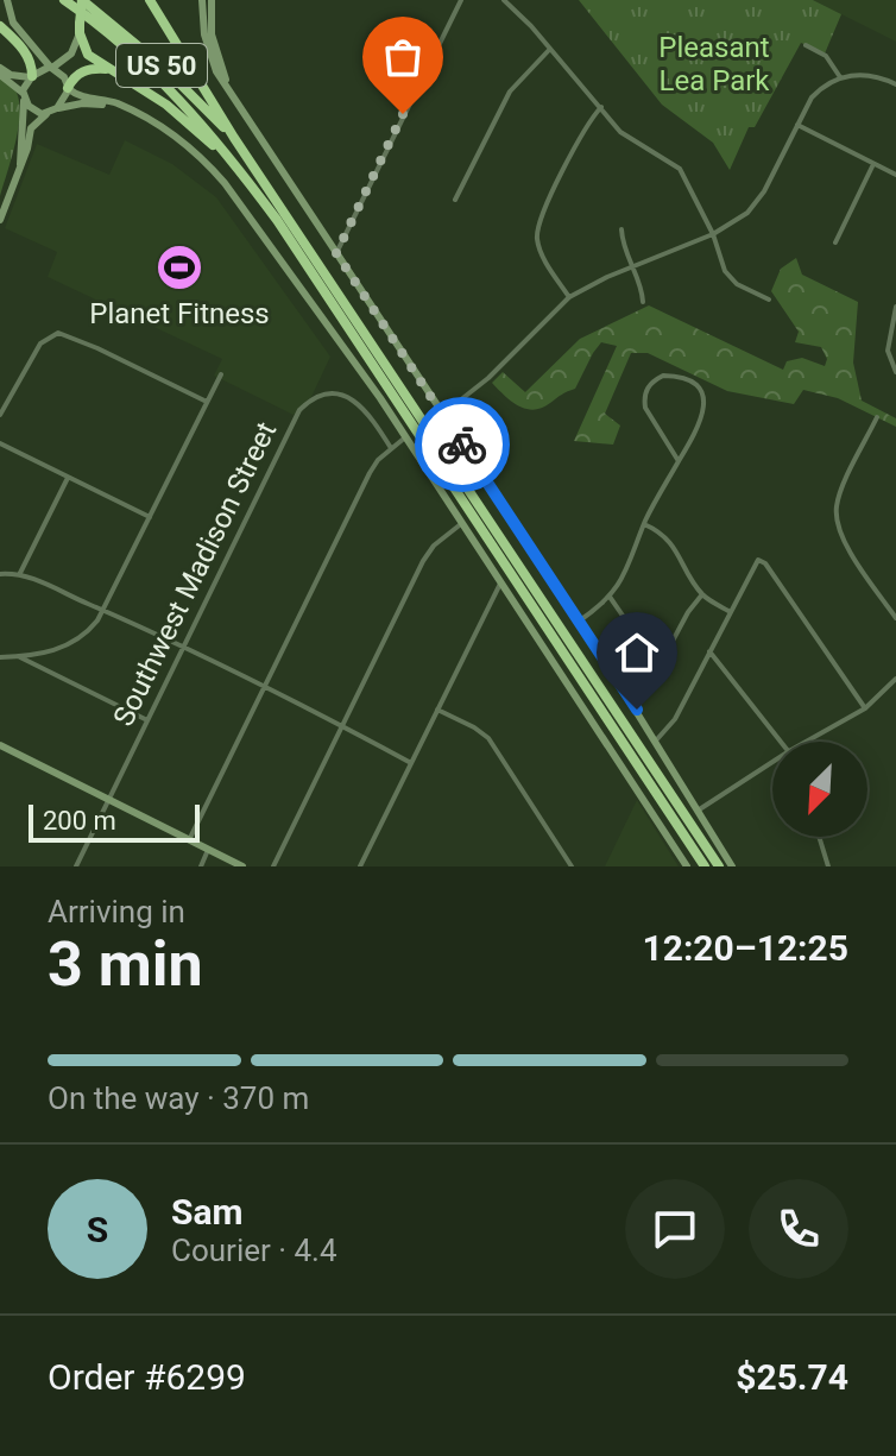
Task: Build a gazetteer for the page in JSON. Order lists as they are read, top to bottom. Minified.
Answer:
{"streets":{"highway":["US 50"],"street":["Southwest Madison Street"]},"parks":["Pleasant Lea Park"],"places":{"sports":["Planet Fitness"]},"scale_bar":"200 m","north":"bottom left","page":{"scale":"200 m","heading":["3 min","Arriving in","12:20–12:25"],"panel":["Sam","Courier · 4.4","Order #6299","$25.74"],"bar":"On the way · 370 m","round":"S"}}
